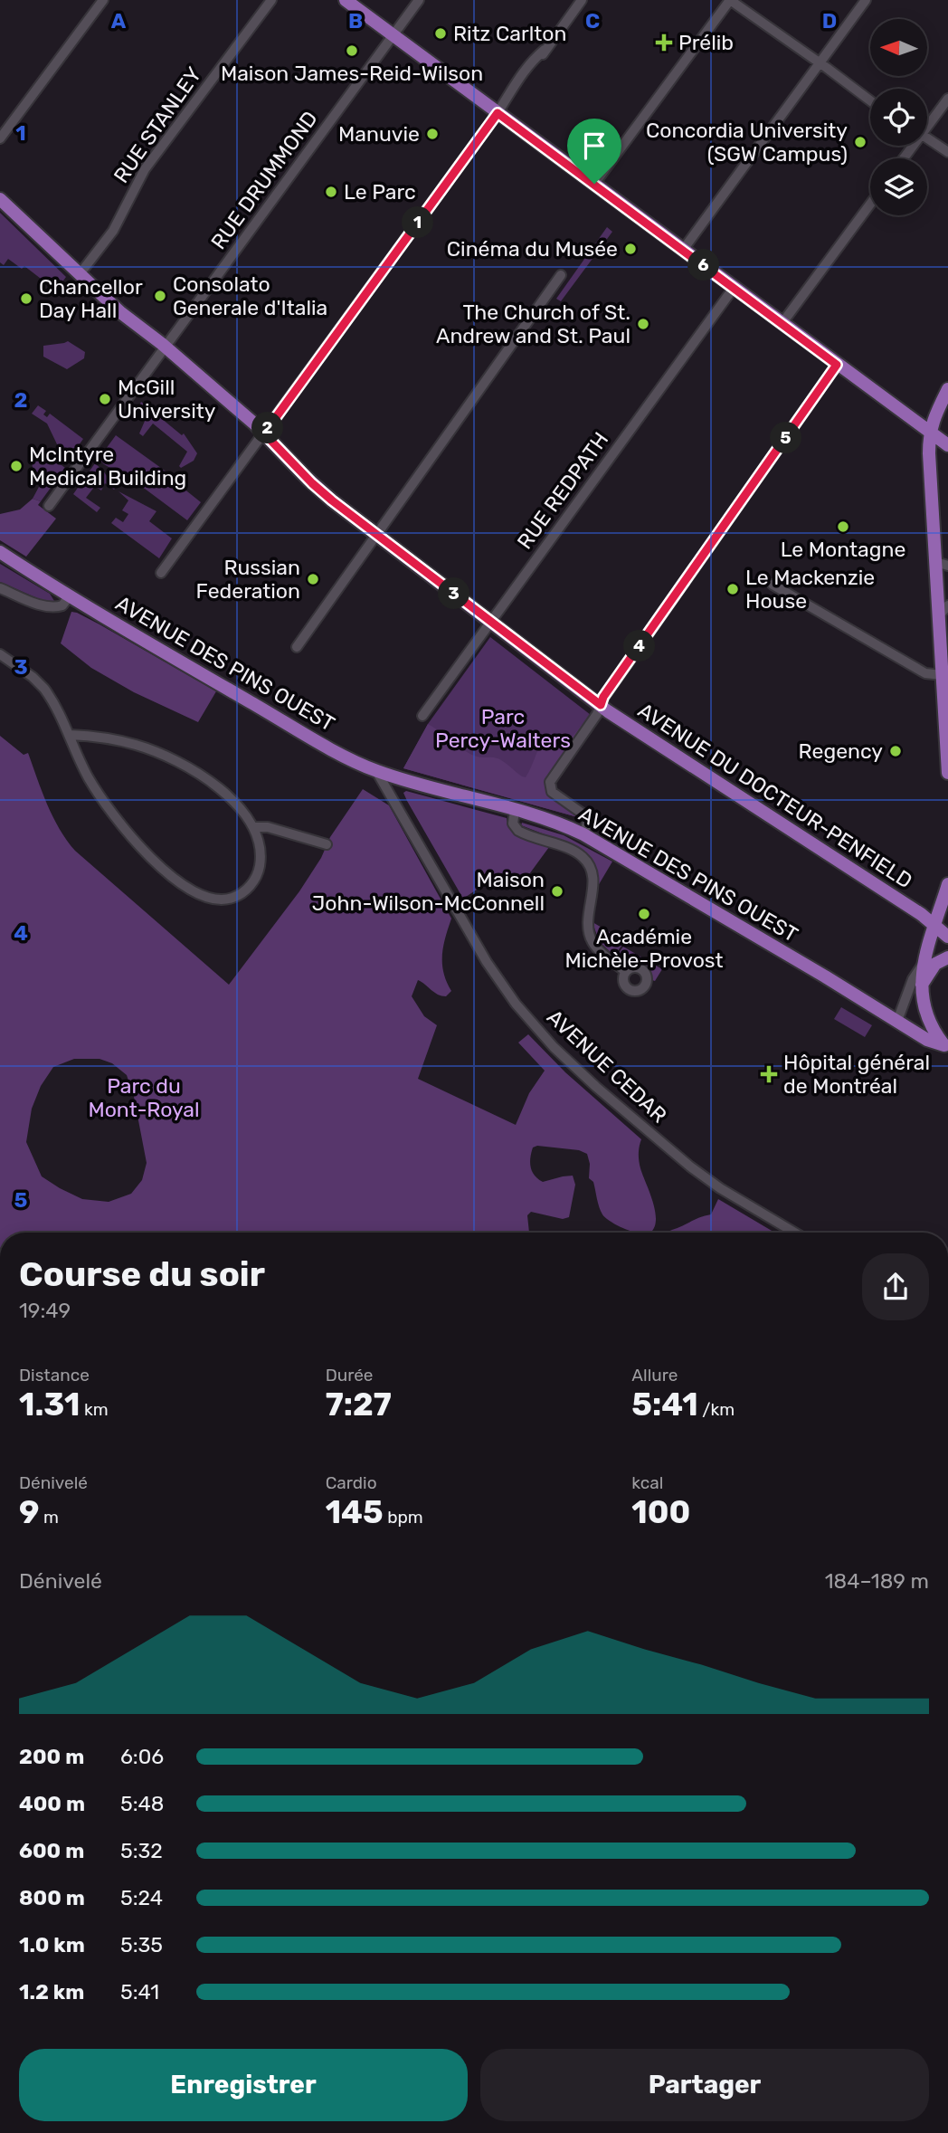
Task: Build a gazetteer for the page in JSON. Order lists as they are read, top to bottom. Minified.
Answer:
{"streets":{"main road":["AVENUE DES PINS OUEST","AVENUE DU DOCTEUR-PENFIELD"],"street":["RUE STANLEY","RUE DRUMMOND","RUE REDPATH","AVENUE CEDAR"]},"crossings":[["RUE STANLEY","AVENUE DU DOCTEUR-PENFIELD"],["RUE DRUMMOND","AVENUE DU DOCTEUR-PENFIELD"],["RUE REDPATH","AVENUE DU DOCTEUR-PENFIELD"],["AVENUE DES PINS OUEST","AVENUE CEDAR"]],"parks":["Parc Percy-Walters","Parc du Mont-Royal"],"places":{"other":["Ritz Carlton","Maison James-Reid-Wilson","Manuvie","Concordia University (SGW Campus)","Le Parc","Cinéma du Musée","Consolato Generale d'Italia","Chancellor Day Hall","The Church of St. Andrew and St. Paul","McGill University","McIntyre Medical Building","Le Montagne","Russian Federation","Le Mackenzie House","Regency","Maison John-Wilson-McConnell","Académie Michèle-Provost"],"health":["Prélib","Hôpital général de Montréal"]},"north":"left","page":{"pins":["1","6","2","5","3","4"],"heading":["Course du soir","19:49"],"stats":[["Distance","1.31 km"],["Durée","7:27"],["Allure","5:41 /km"],["Dénivelé","9 m"],["Cardio","145 bpm"],["kcal","100"]],"chart":["Dénivelé","184–189 m"],"list":[{"name":"200 m","note":"6:06"},{"name":"400 m","note":"5:48"},{"name":"600 m","note":"5:32"},{"name":"800 m","note":"5:24"},{"name":"1.0 km","note":"5:35"},{"name":"1.2 km","note":"5:41"}],"buttons":["Enregistrer","Partager"]},"grid":{"columns":["A","B","C","D"],"rows":["1","2","3","4","5"]}}
